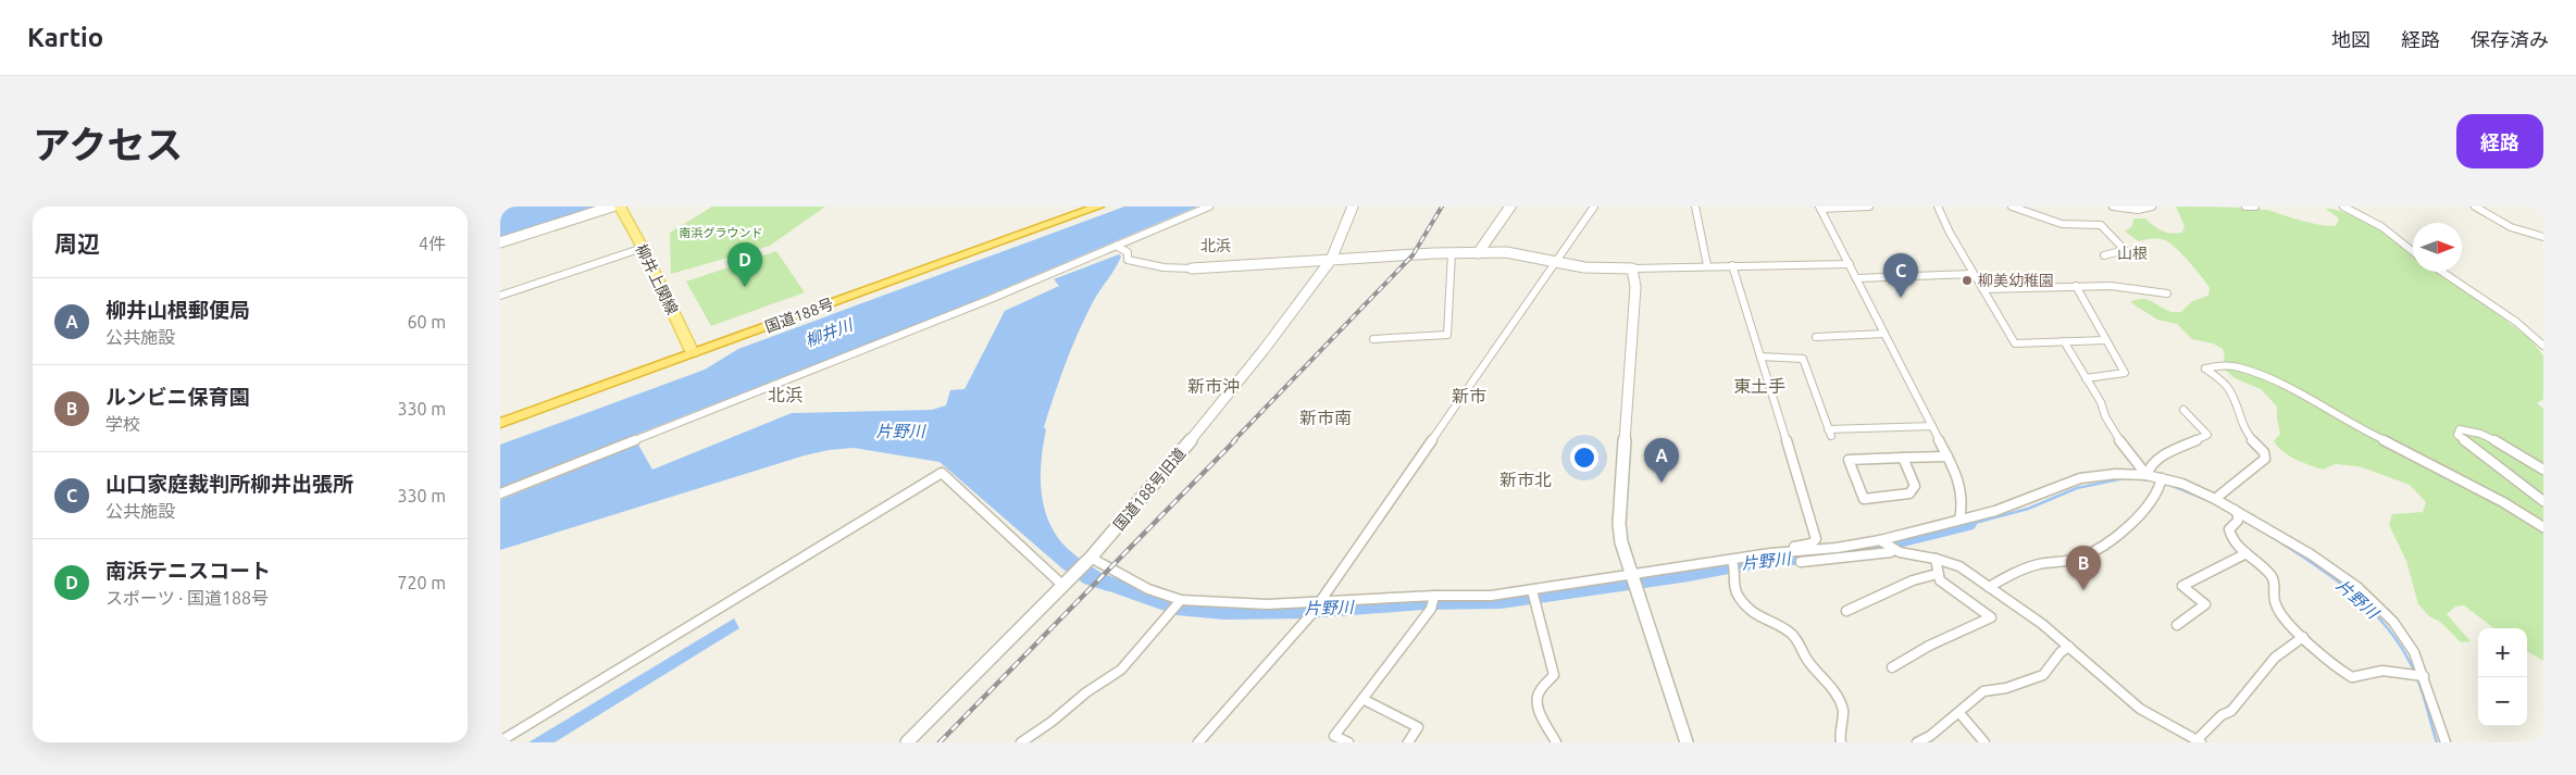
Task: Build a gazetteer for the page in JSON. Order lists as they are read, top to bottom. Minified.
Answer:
{"streets":{"highway":["国道188号"],"main road":["柳井上関線"],"street":["国道188号旧道"]},"crossings":[["柳井上関線","国道188号"]],"districts":["北浜","山根","新市沖","東土手","北浜","新市","新市南","新市北"],"water":["柳井川","片野川"],"parks":["南浜グラウンド"],"places":["柳美幼稚園"],"north":"right","page":{"header":"Kartio","nav":["地図","経路","保存済み"],"title":"アクセス","buttons":"経路","heading":["周辺","4件"],"pins":["D","C","A","B"],"list":[{"mark":"A","name":"柳井山根郵便局","note":"公共施設","value":"60 m"},{"mark":"B","name":"ルンビニ保育園","note":"学校","value":"330 m"},{"mark":"C","name":"山口家庭裁判所柳井出張所","note":"公共施設","value":"330 m"},{"mark":"D","name":"南浜テニスコート","note":"スポーツ · 国道188号","value":"720 m"}],"map_buttons":["+","−"]}}
